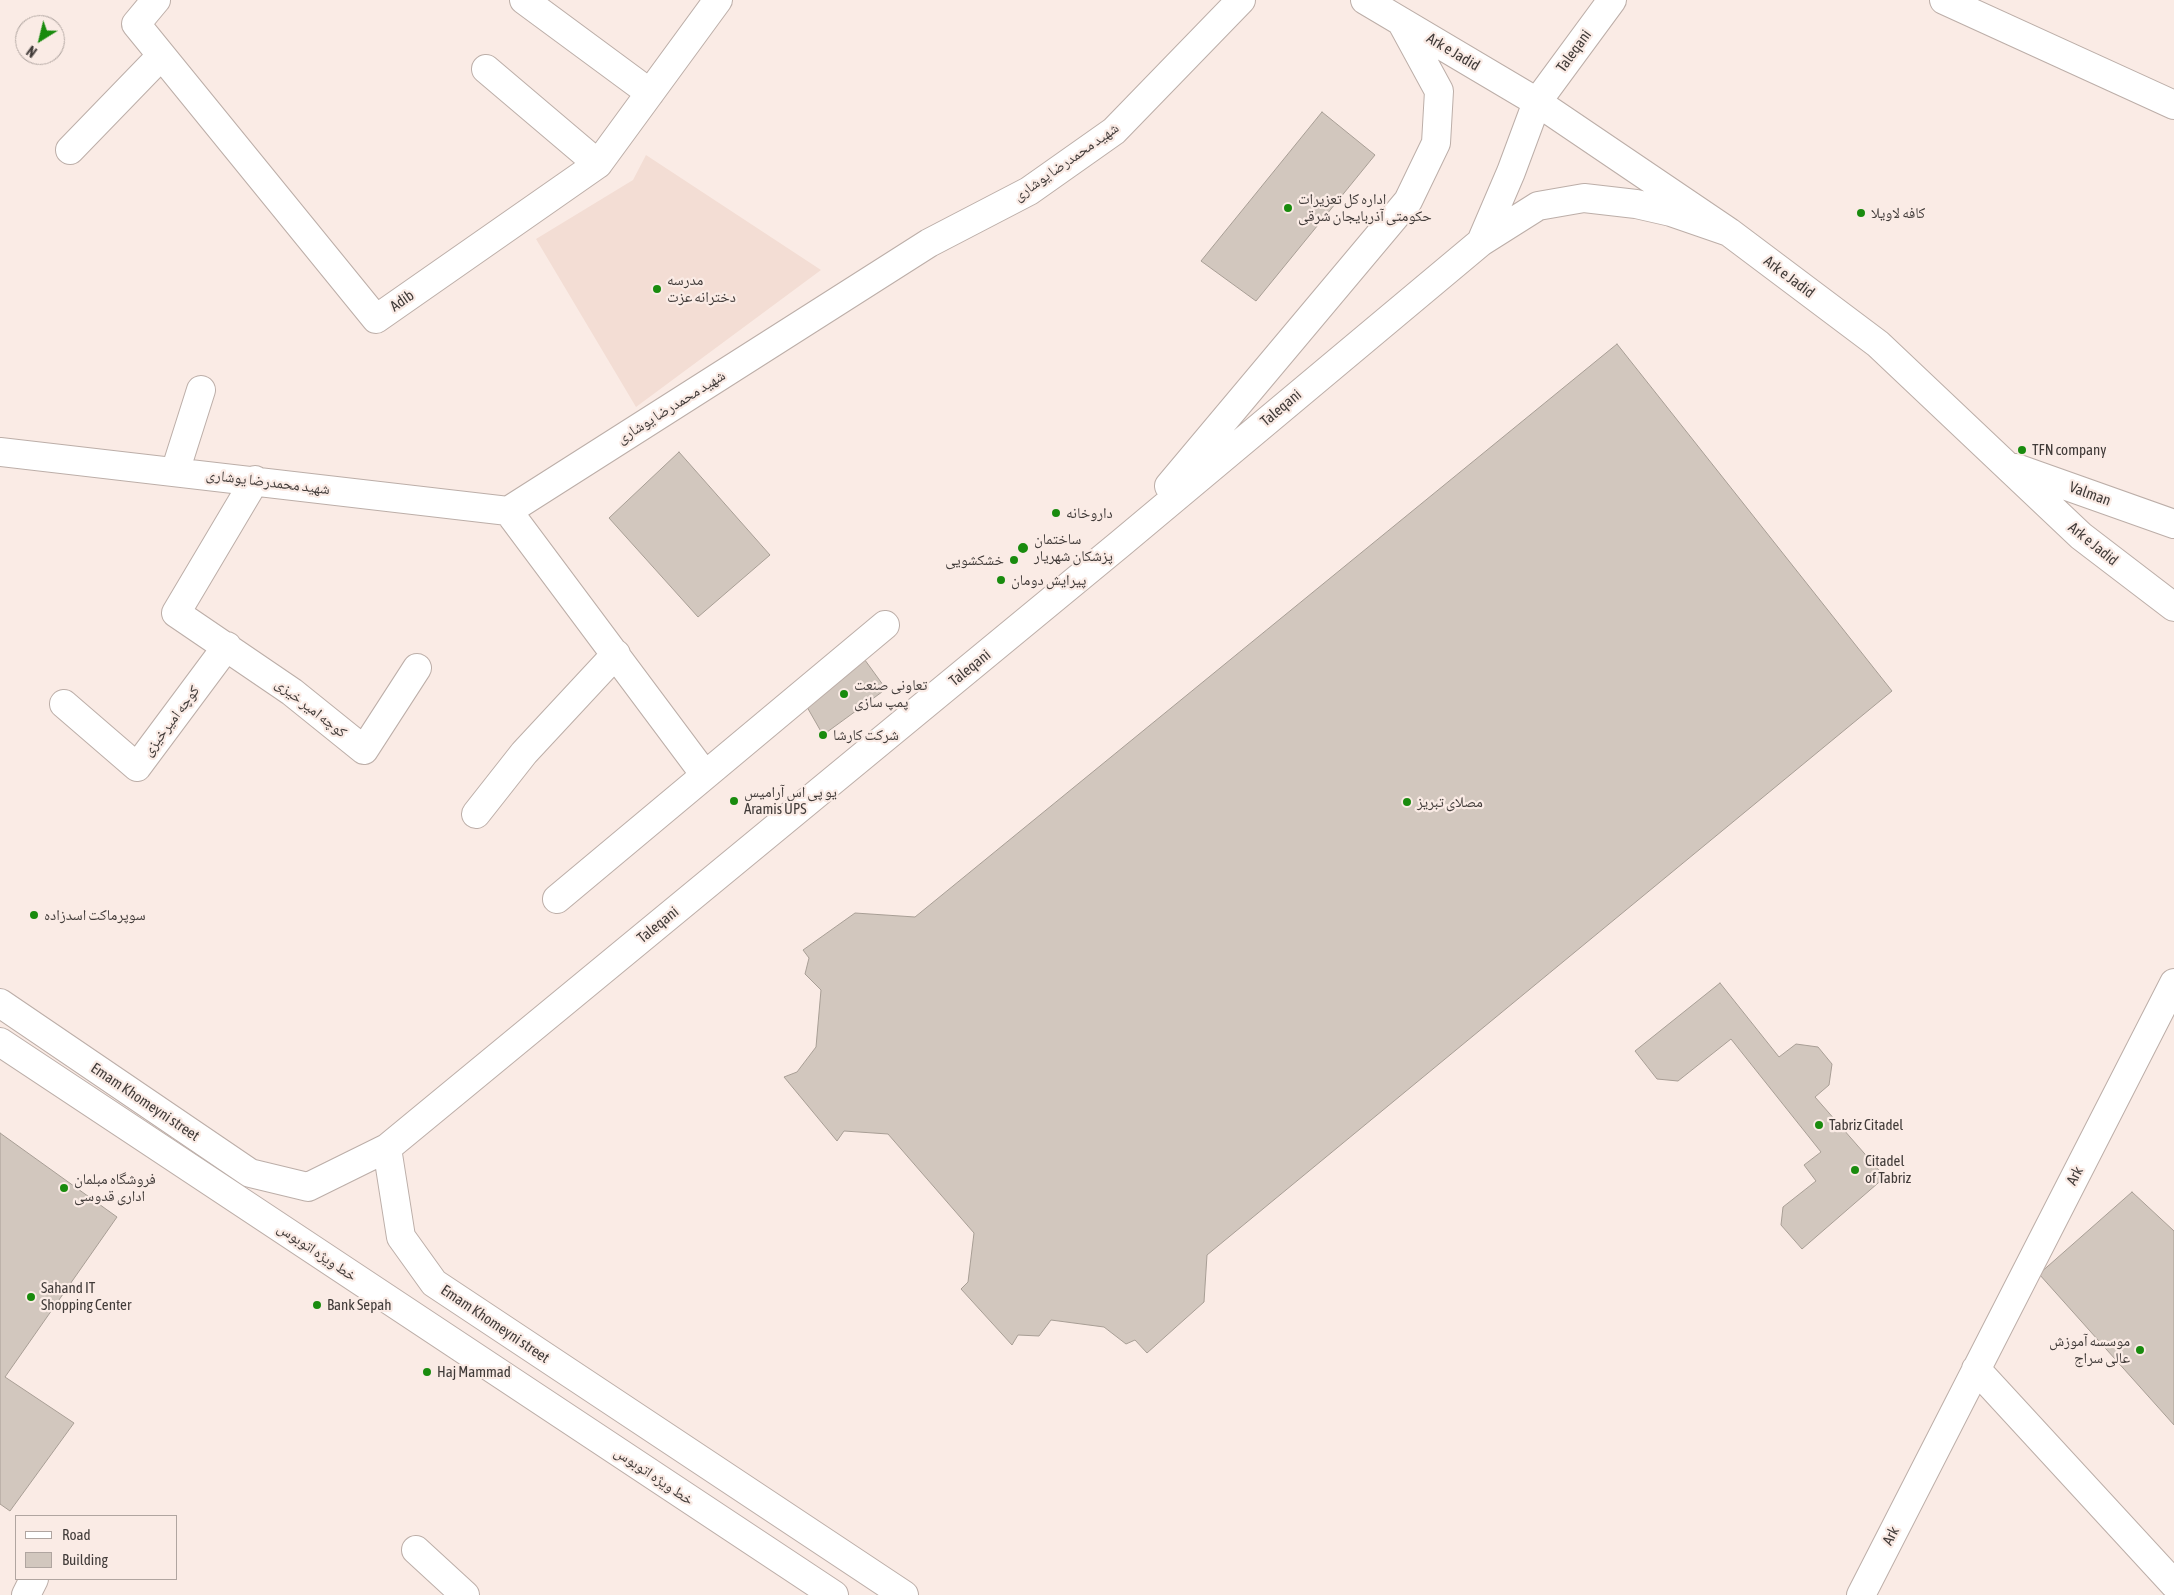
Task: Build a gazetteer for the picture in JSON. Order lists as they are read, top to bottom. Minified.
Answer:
{"streets":{"street":["Taleqani","Ark e Jadid","شهید محمدرضا یوشاری","Adib","Valman","کوچه امیر خیزی","کوچه امیرخیزی","Emam Khomeyni street","Ark","خط ویژه اتوبوس"]},"crossings":[["Taleqani","Ark e Jadid"],["Taleqani","Emam Khomeyni street"],["Ark e Jadid","Valman"],["شهید محمدرضا یوشاری","کوچه امیر خیزی"],["کوچه امیر خیزی","کوچه امیرخیزی"]],"places":["اداره کل تعزیرات حکومتی آذربایجان شرقی","کافه لاویلا","مدرسه دخترانه عزت","TFN company","داروخانه","ساختمان پزشکان شهریار","خشکشویی","پیرایش دومان","تعاونی صنعت پمپ سازی","شرکت کارشا","یو پی اس آرامیس Aramis UPS","مصلای تبریز","سوپرماکت اسدزاده","Tabriz Citadel","Citadel of Tabriz","فروشگاه مبلمان اداری قدوسی","Sahand IT Shopping Center","Bank Sepah","موسسه آموزش عالی سراج","Haj Mammad"],"legend":["Road","Building"],"north":"bottom left"}
